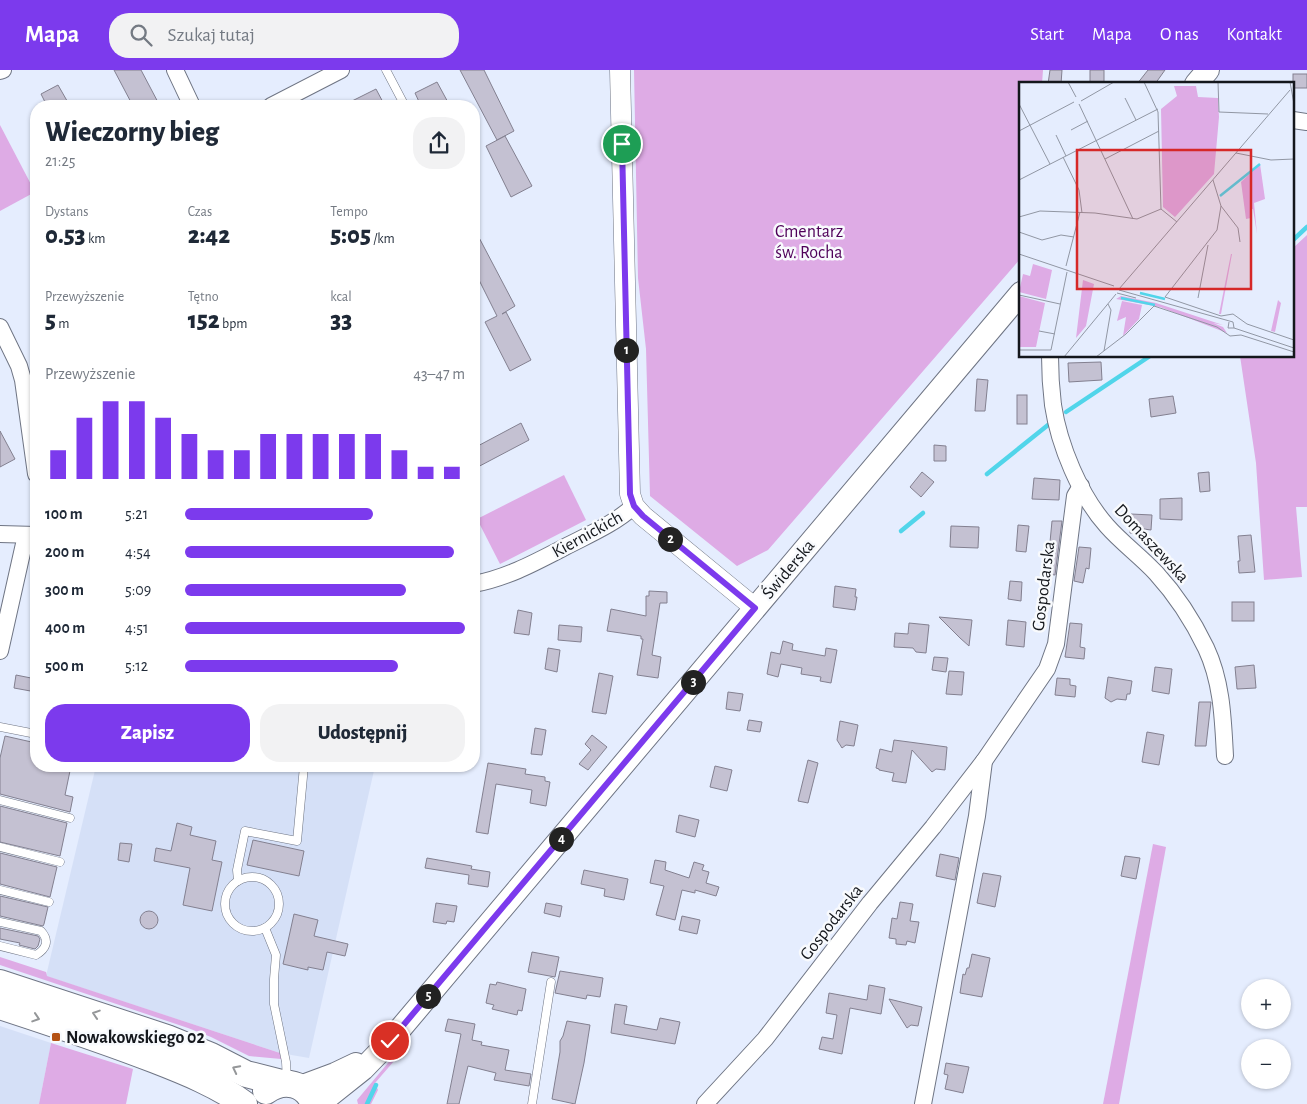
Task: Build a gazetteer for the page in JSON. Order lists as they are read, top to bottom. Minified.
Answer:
{"streets":{"main road":["Świderska"],"street":["Kiernickich","Domaszewska","Gospodarska"]},"crossings":[["Kiernickich","Świderska"],["Domaszewska","Gospodarska"]],"parks":["Cmentarz św. Rocha"],"places":{"transit":["Nowakowskiego 02"]},"page":{"header":"Mapa","search":"Szukaj tutaj","nav":["Start","Mapa","O nas","Kontakt"],"heading":["Wieczorny bieg","21:25"],"stats":[["Dystans","0.53 km"],["Czas","2:42"],["Tempo","5:05 /km"],["Przewyższenie","5 m"],["Tętno","152 bpm"],["kcal","33"]],"pins":["1","2","3","4","5"],"chart":["Przewyższenie","43–47 m"],"list":[{"name":"100 m","note":"5:21"},{"name":"200 m","note":"4:54"},{"name":"300 m","note":"5:09"},{"name":"400 m","note":"4:51"},{"name":"500 m","note":"5:12"}],"buttons":["Zapisz","Udostępnij"],"map_buttons":["+","−"]}}
